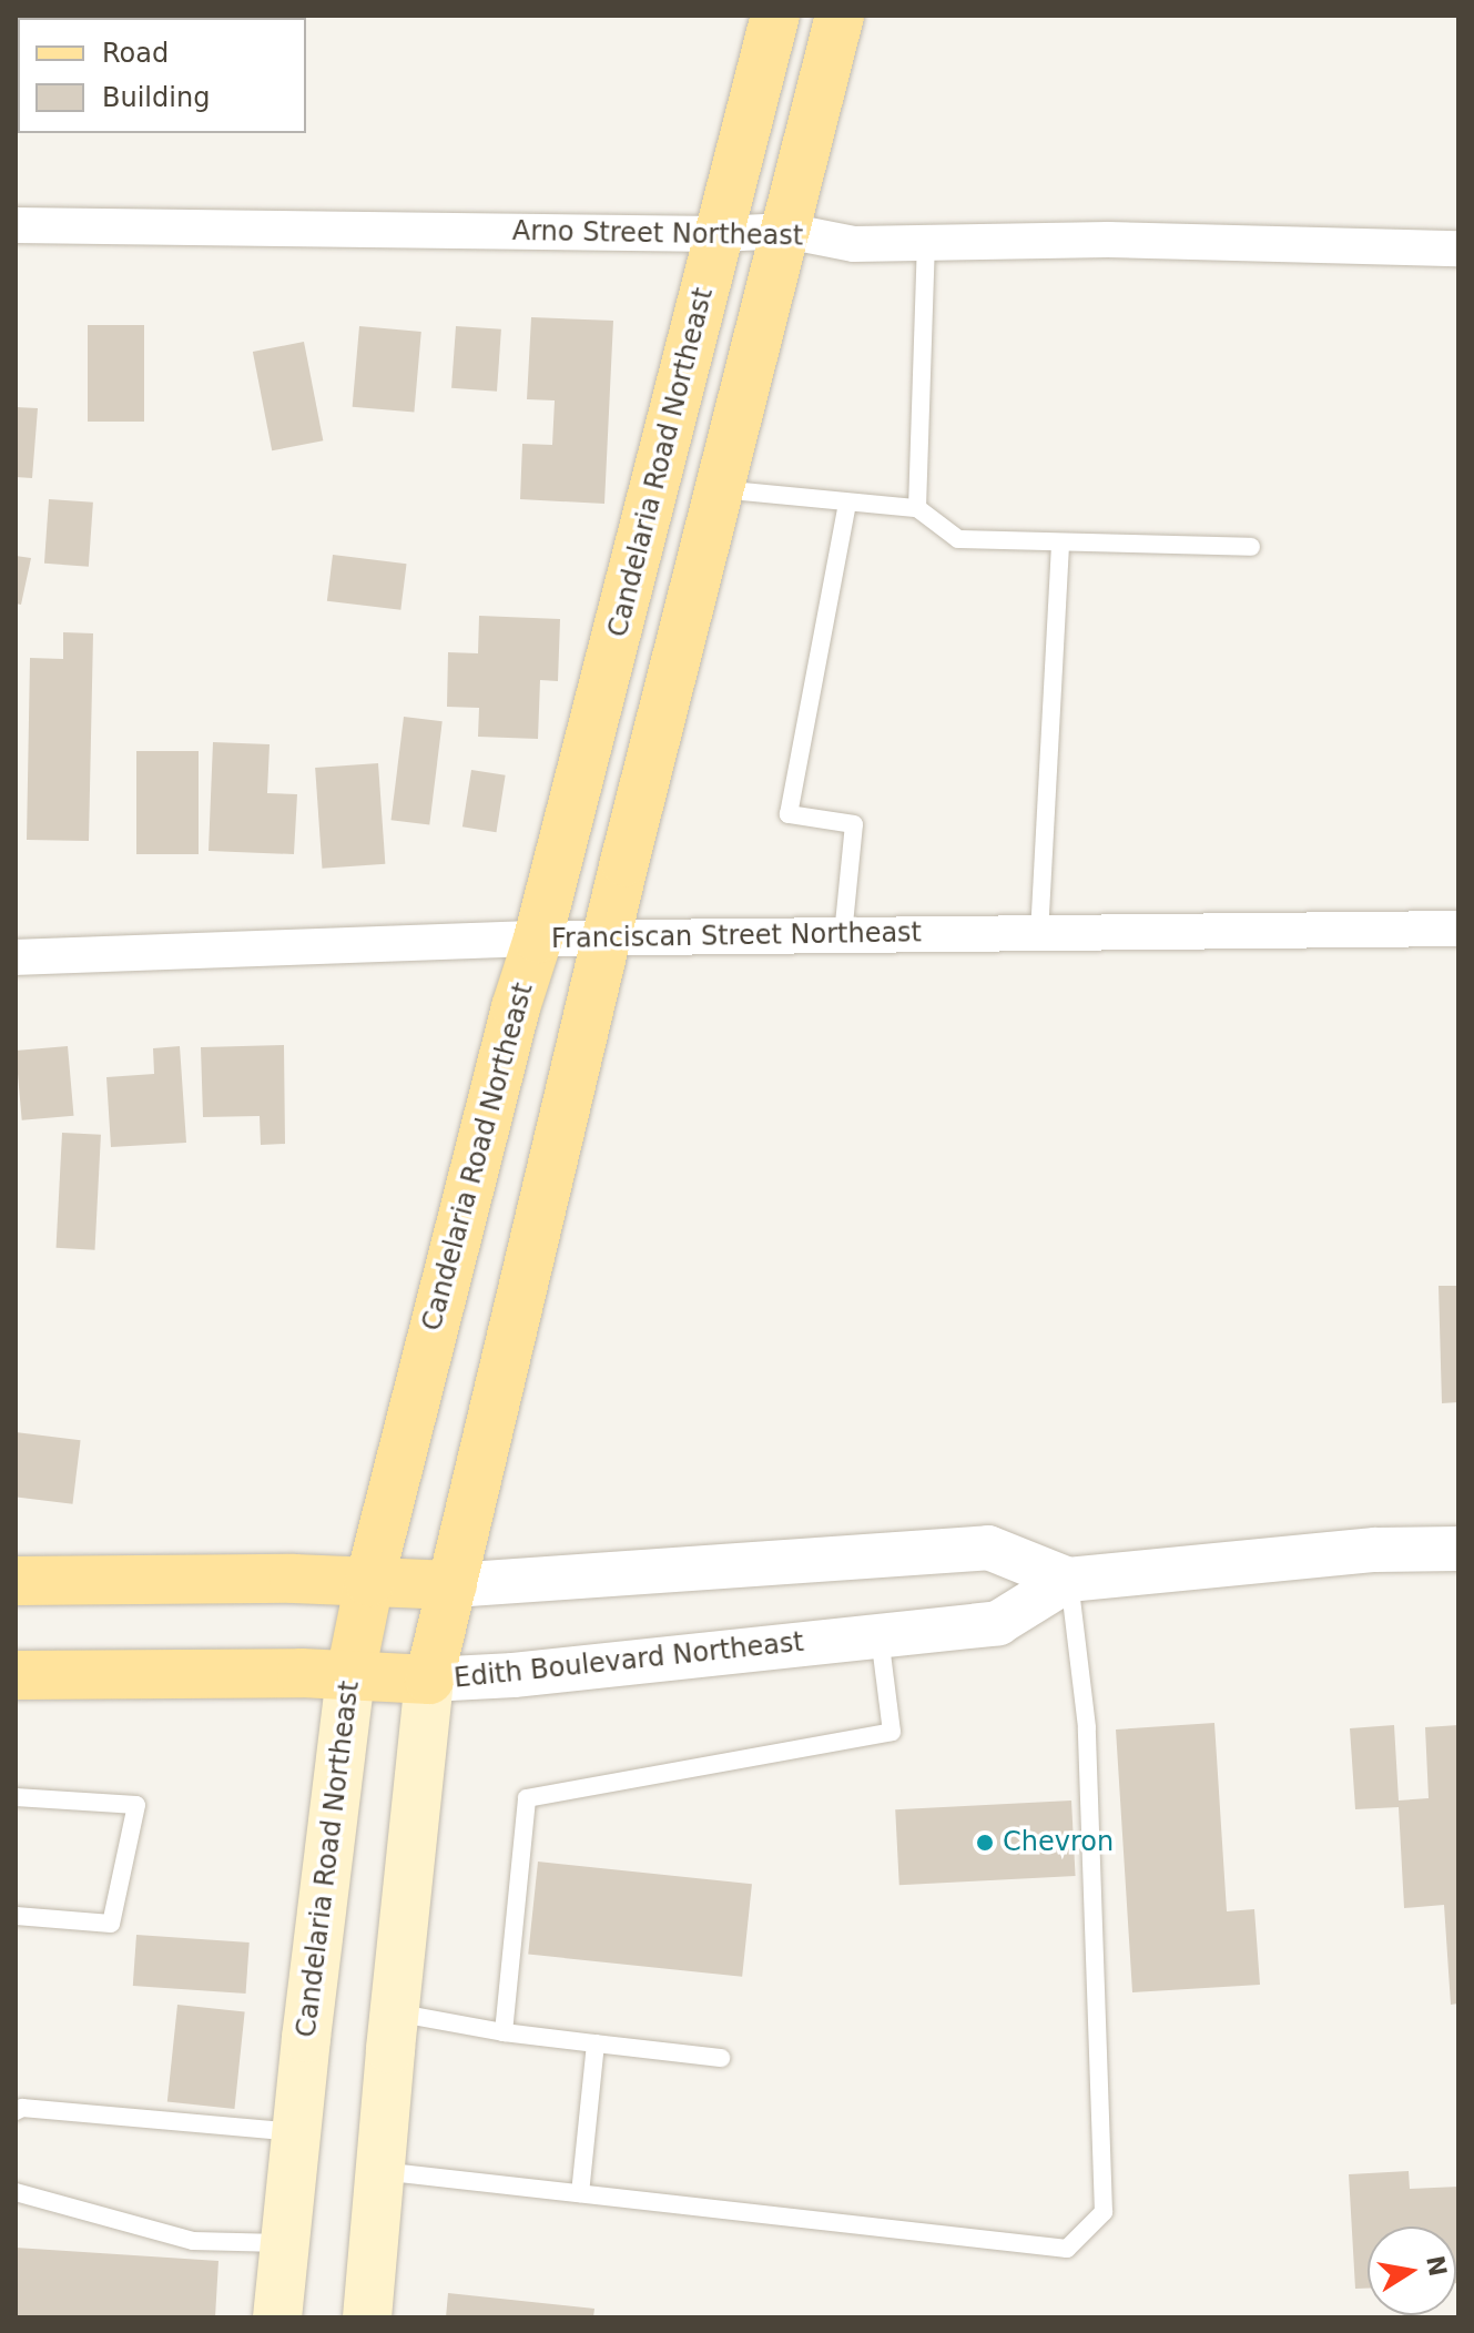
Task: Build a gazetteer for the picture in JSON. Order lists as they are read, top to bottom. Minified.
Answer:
{"streets":{"main road":["Candelaria Road Northeast","Edith Boulevard Northeast"],"street":["Arno Street Northeast","Franciscan Street Northeast"]},"crossings":[["Arno Street Northeast","Candelaria Road Northeast"],["Candelaria Road Northeast","Franciscan Street Northeast"],["Candelaria Road Northeast","Edith Boulevard Northeast"]],"places":["Chevron"],"legend":["Road","Building"],"north":"right"}
